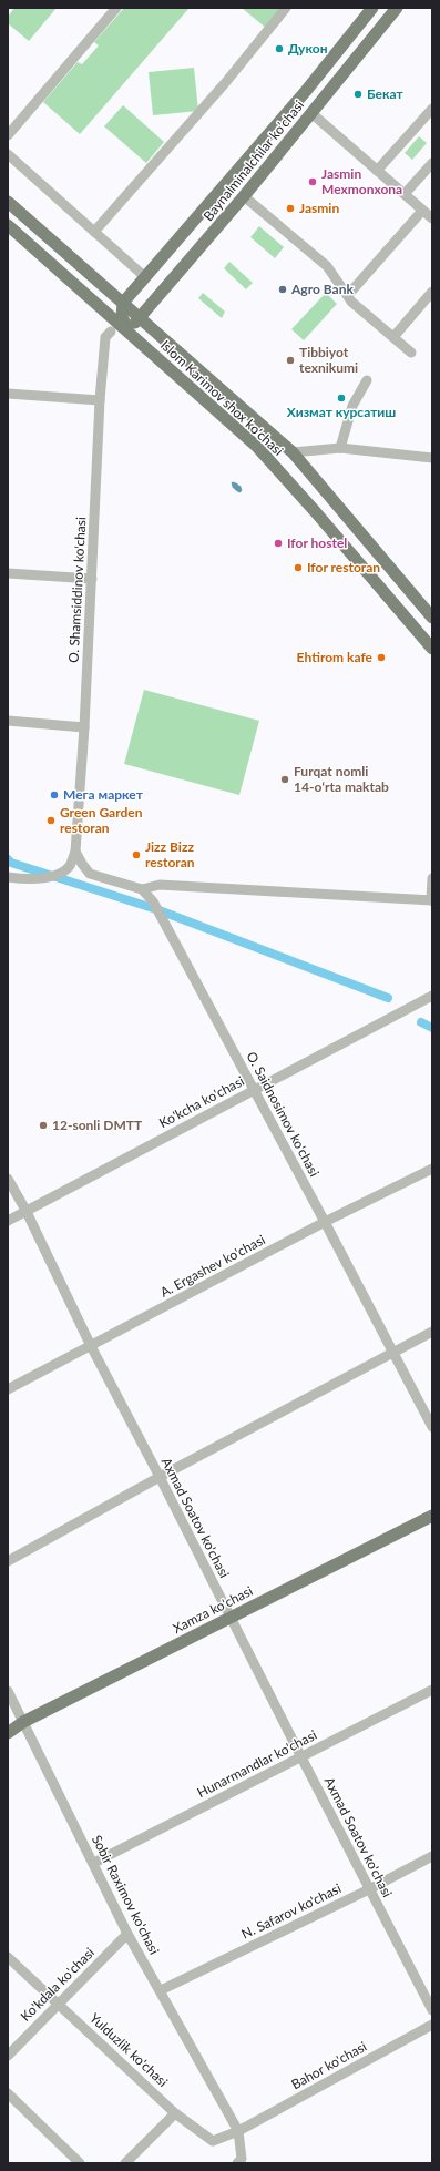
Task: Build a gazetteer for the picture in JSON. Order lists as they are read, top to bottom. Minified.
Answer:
{"streets":{"main road":["Baynalminalchilar ko’chasi","Islom Karimov shox ko'chasi","Xamza ko'chasi"],"street":["O. Shamsiddinov ko'chasi","Ko'kcha ko'chasi","O. Saidnosimov ko'chasi","A. Ergashev ko'chasi","Axmad Soatov ko'chasi","Hunarmandlar ko'chasi","Sobir Raximov ko'chasi","N. Safarov ko'chasi","Ko'kdala ko'chasi","Yulduzlik ko'chasi","Bahor ko'chasi"]},"crossings":[["Baynalminalchilar ko’chasi","Islom Karimov shox ko'chasi"],["Baynalminalchilar ko’chasi","O. Shamsiddinov ko'chasi"],["Ko'kcha ko'chasi","O. Saidnosimov ko'chasi"],["Ko'kcha ko'chasi","Axmad Soatov ko'chasi"],["O. Saidnosimov ko'chasi","A. Ergashev ko'chasi"],["A. Ergashev ko'chasi","Axmad Soatov ko'chasi"],["Axmad Soatov ko'chasi","Xamza ko'chasi"],["Axmad Soatov ko'chasi","Hunarmandlar ko'chasi"],["Axmad Soatov ko'chasi","N. Safarov ko'chasi"],["Xamza ko'chasi","Sobir Raximov ko'chasi"],["Hunarmandlar ko'chasi","Sobir Raximov ko'chasi"],["Sobir Raximov ko'chasi","N. Safarov ko'chasi"],["Sobir Raximov ko'chasi","Ko'kdala ko'chasi"],["Sobir Raximov ko'chasi","Yulduzlik ko'chasi"],["Sobir Raximov ko'chasi","Bahor ko'chasi"],["Ko'kdala ko'chasi","Yulduzlik ko'chasi"],["Yulduzlik ko'chasi","Bahor ko'chasi"]],"places":["Дукон","Бекат","Jasmin Mexmonxona","Jasmin","Agro Bank","Tibbiyot texnikumi","Хизмат курсатиш","Ifor hostel","Ifor restoran","Ehtirom kafe","Furqat nomli 14-oʻrta maktab","Мега маркет","Green Garden restoran","Jizz Bizz restoran","12-sonli DMTT"]}
